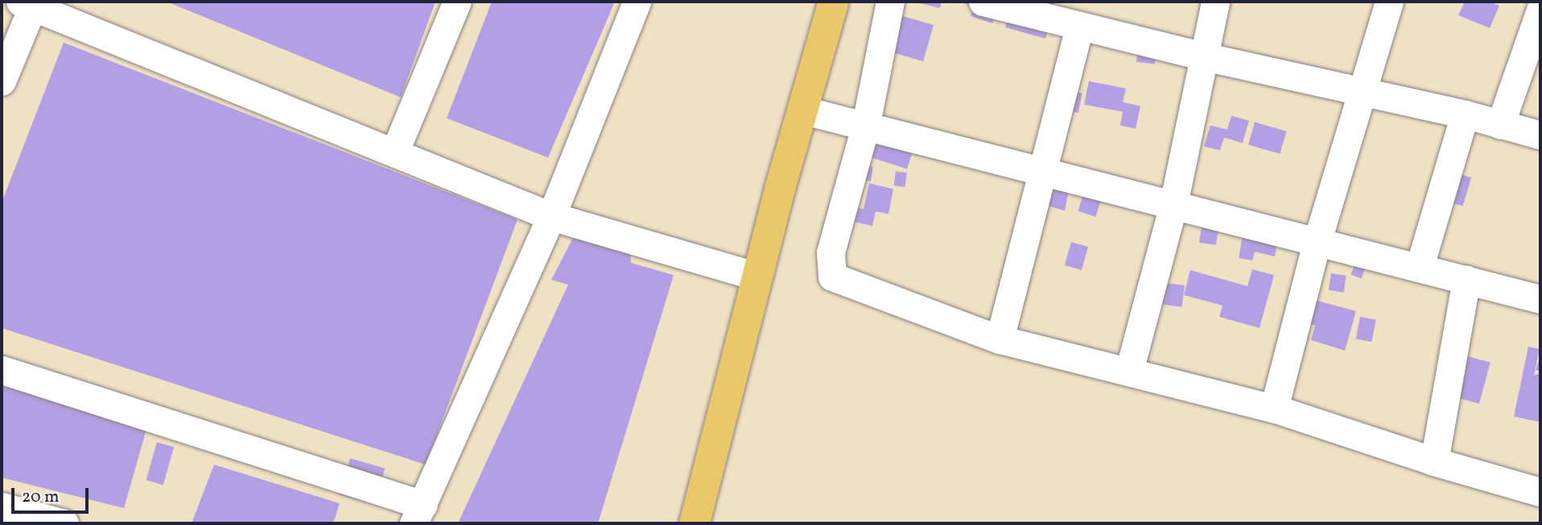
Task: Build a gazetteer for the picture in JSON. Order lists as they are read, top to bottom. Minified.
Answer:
{"scale_bar":"20 m"}
